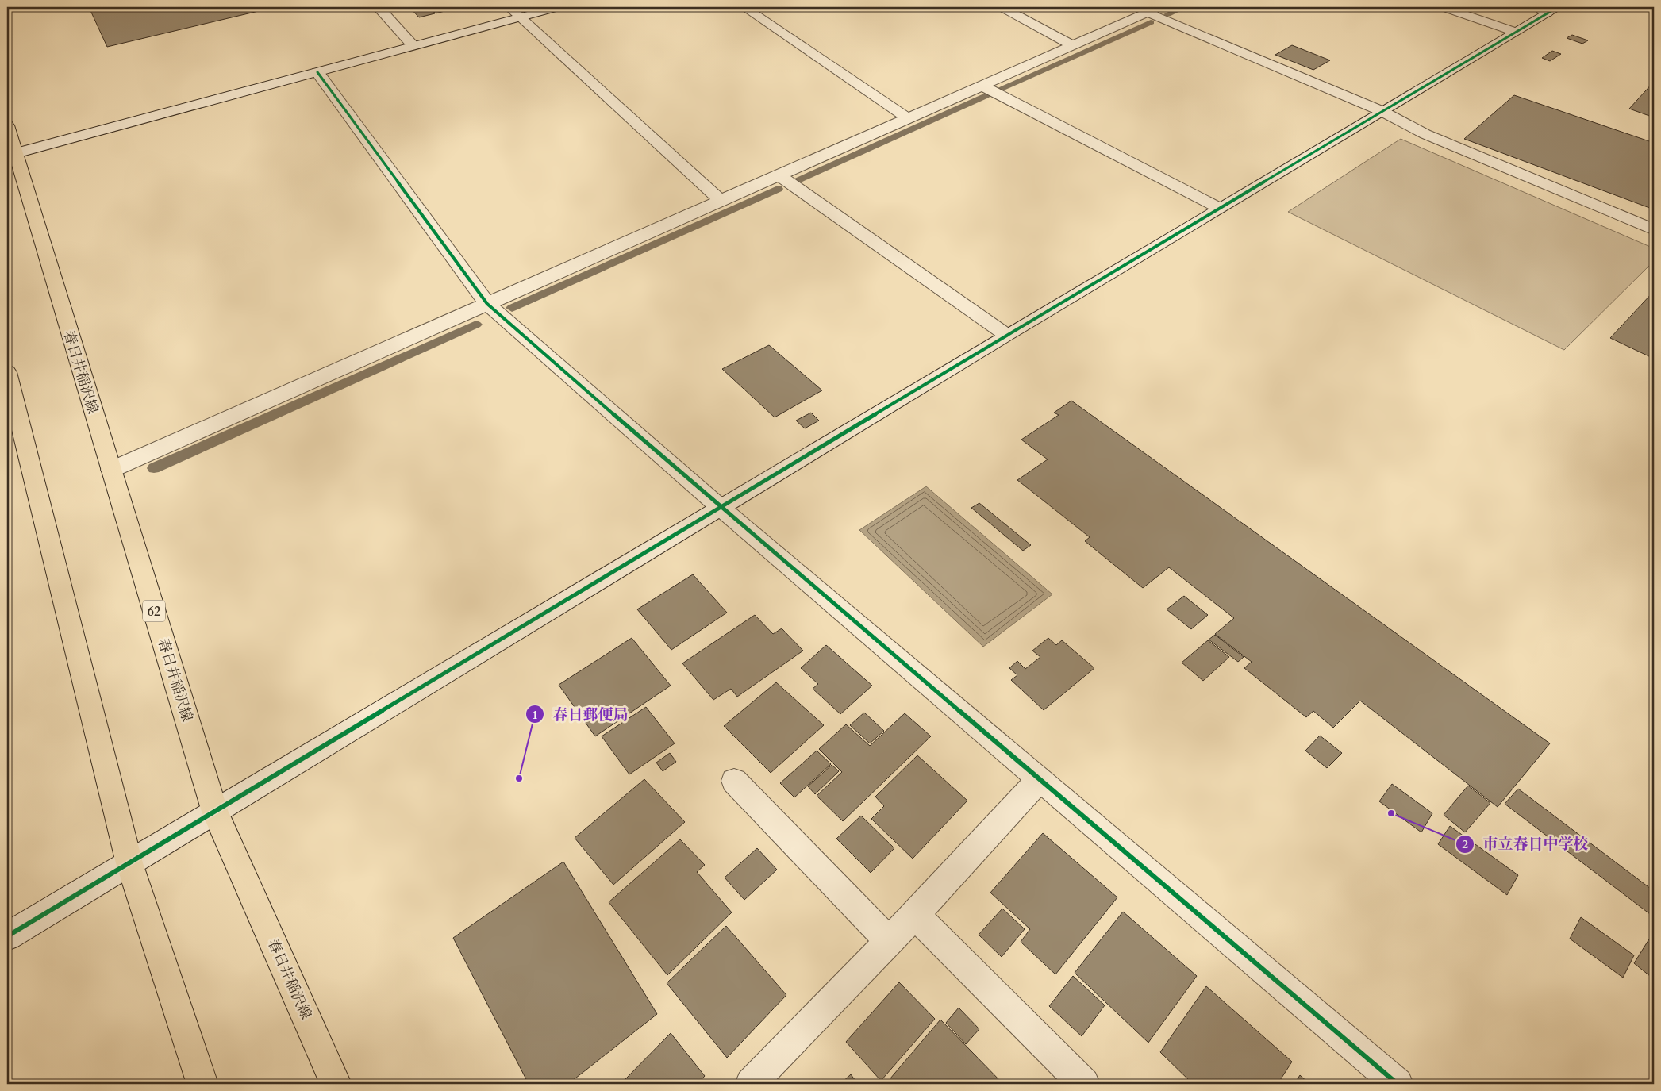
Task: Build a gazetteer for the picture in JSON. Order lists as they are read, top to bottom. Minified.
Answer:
{"streets":{"main road":["春日井稲沢線","62"]},"places":["春日郵便局","市立春日中学校"]}
